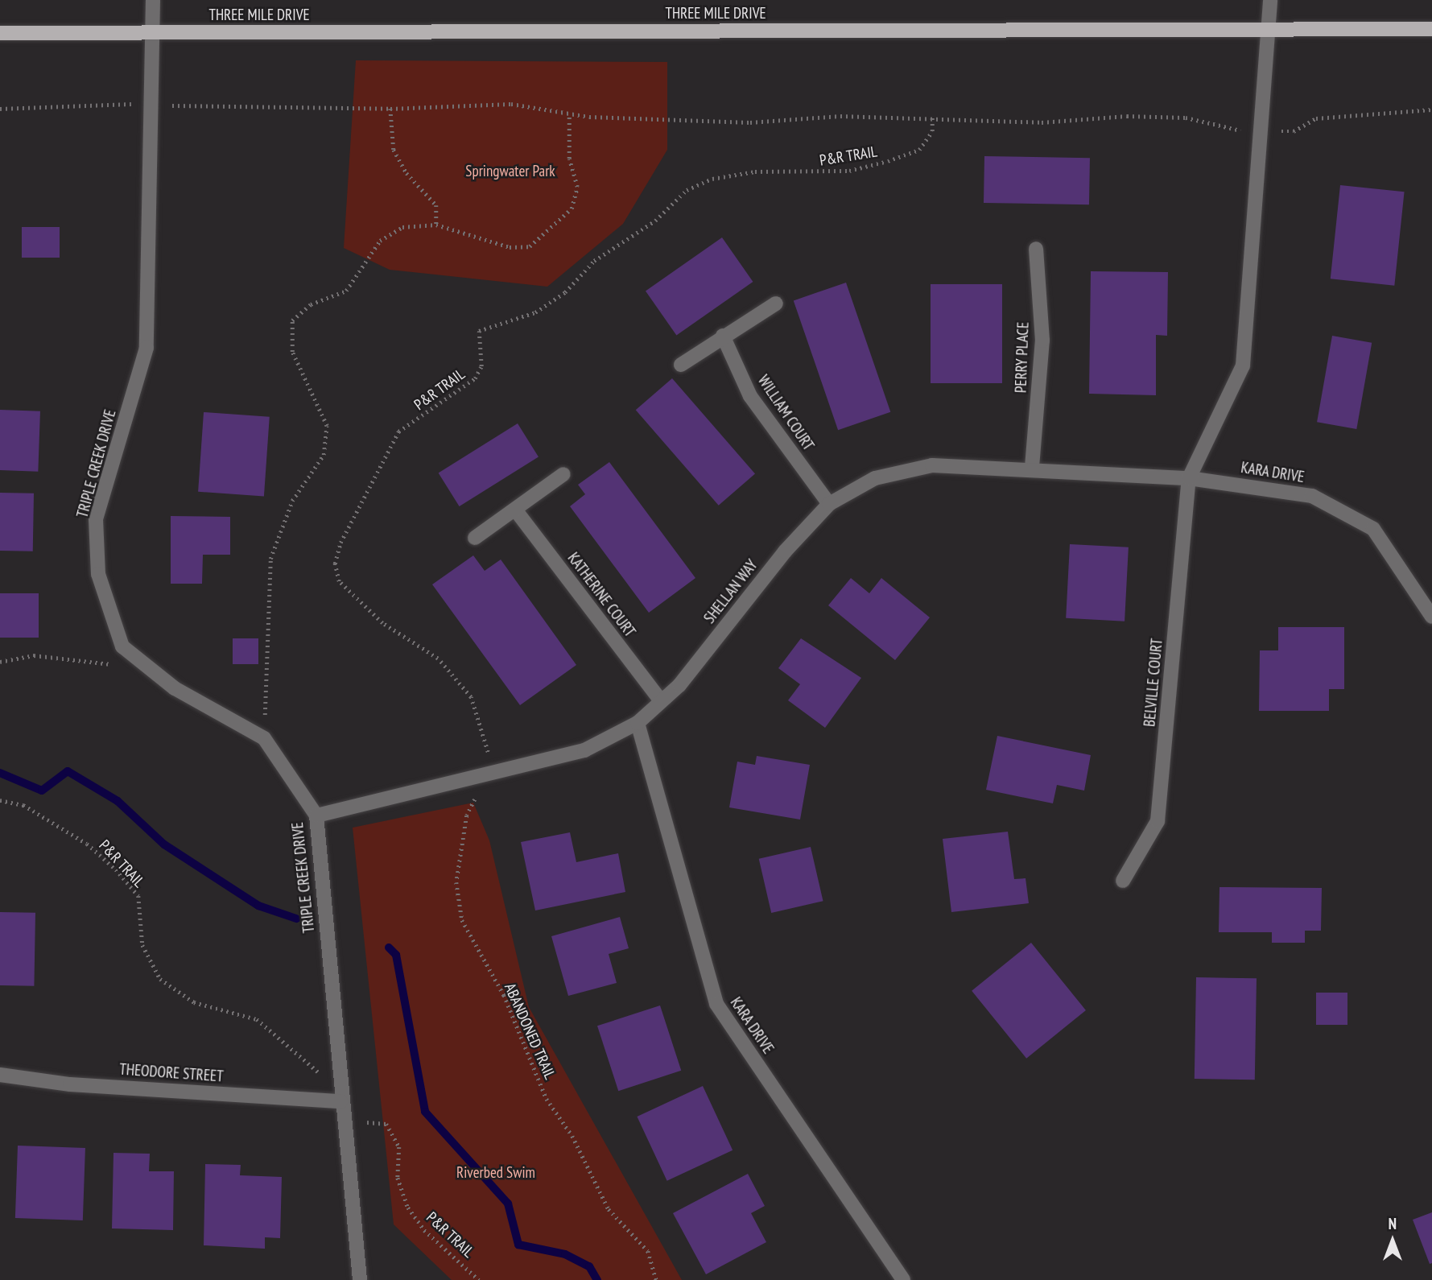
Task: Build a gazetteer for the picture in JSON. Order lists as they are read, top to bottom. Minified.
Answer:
{"streets":{"main road":["THREE MILE DRIVE"],"street":["PERRY PLACE","WILLIAM COURT","TRIPLE CREEK DRIVE","KARA DRIVE","SHELLAN WAY","KATHERINE COURT","BELVILLE COURT","THEODORE STREET"],"path":["P&R TRAIL","ABANDONED TRAIL"]},"crossings":[["THREE MILE DRIVE","TRIPLE CREEK DRIVE"],["P&R TRAIL","TRIPLE CREEK DRIVE"],["P&R TRAIL","SHELLAN WAY"],["P&R TRAIL","ABANDONED TRAIL"],["PERRY PLACE","SHELLAN WAY"],["WILLIAM COURT","SHELLAN WAY"],["TRIPLE CREEK DRIVE","SHELLAN WAY"],["TRIPLE CREEK DRIVE","THEODORE STREET"],["KARA DRIVE","SHELLAN WAY"],["KARA DRIVE","BELVILLE COURT"],["SHELLAN WAY","KATHERINE COURT"],["SHELLAN WAY","BELVILLE COURT"],["SHELLAN WAY","ABANDONED TRAIL"]],"parks":["Springwater Park","Riverbed Swim"],"north":"top"}
